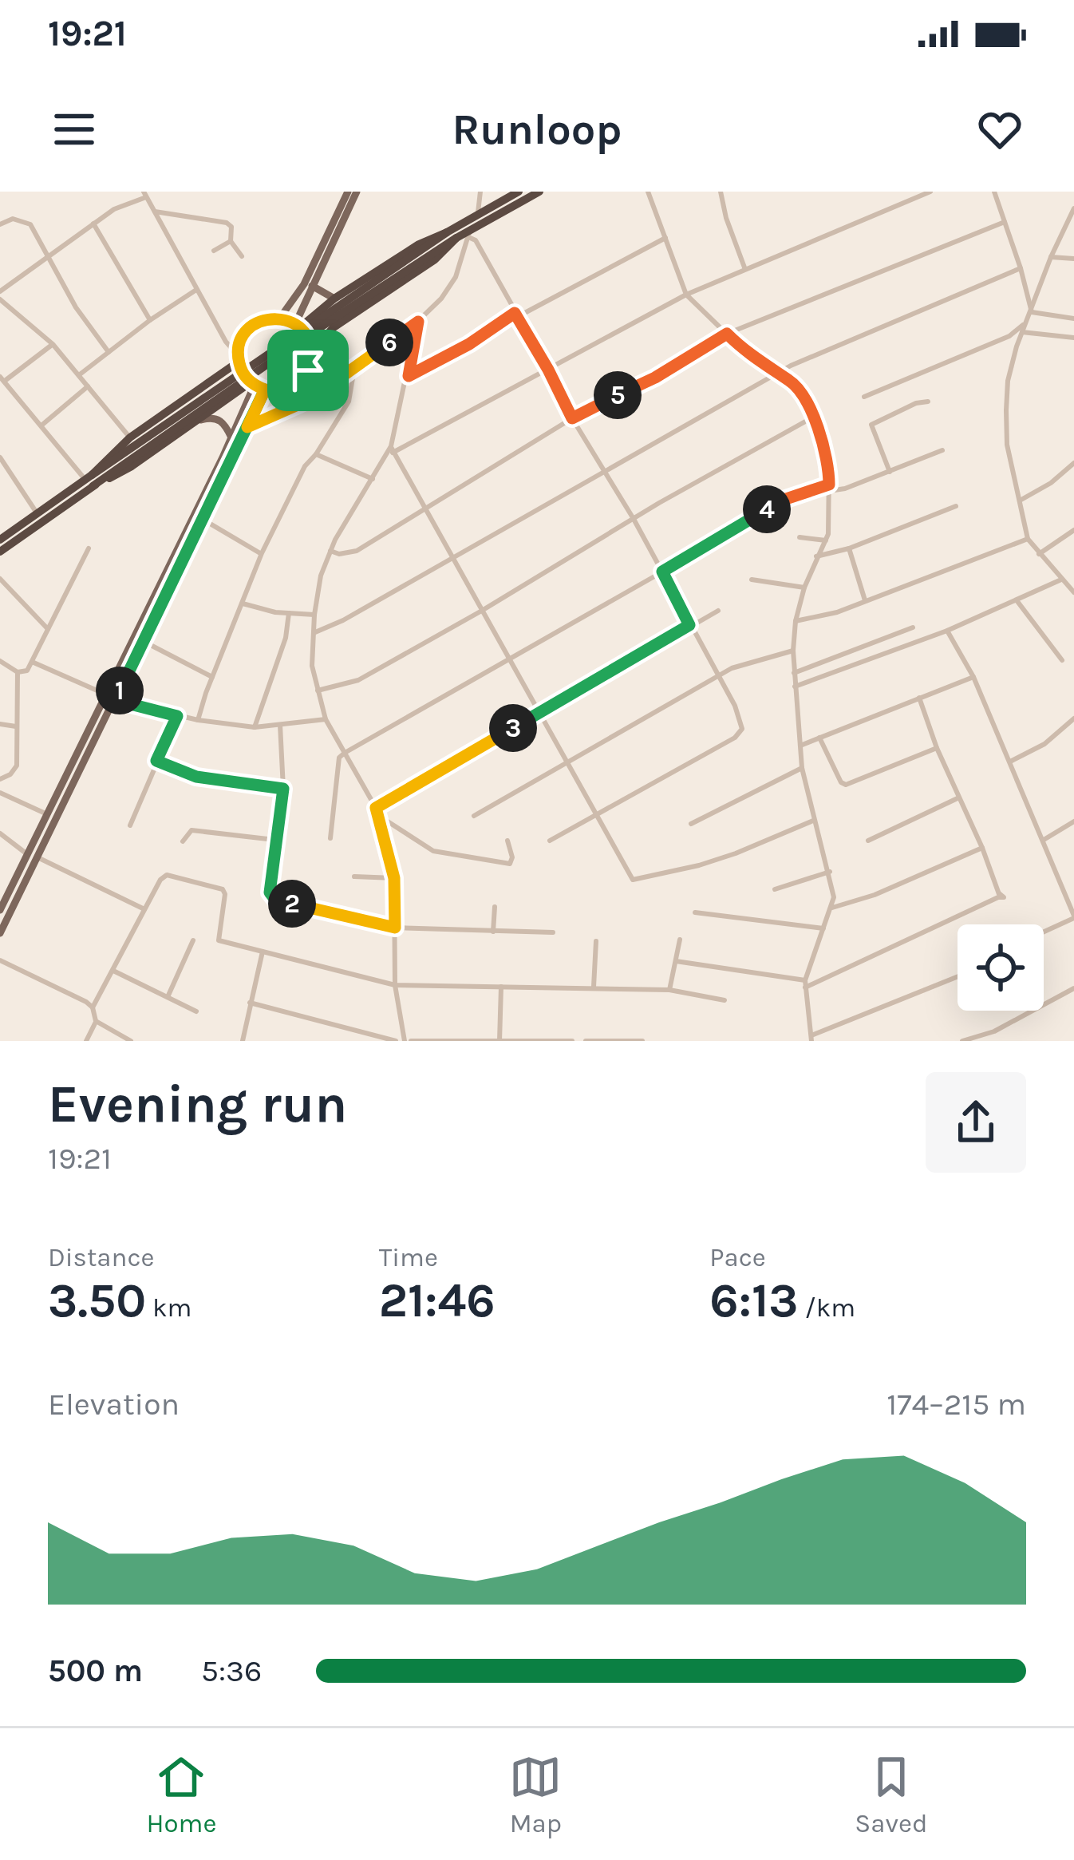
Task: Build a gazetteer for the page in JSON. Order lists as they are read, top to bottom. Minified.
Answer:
{"page":{"status":"19:21","header":"Runloop","pins":["6","5","4","1","3","2"],"heading":["Evening run","19:21"],"stats":[["Distance","3.50 km"],["Time","21:46"],["Pace","6:13 /km"]],"chart":["Elevation","174–215 m"],"list":[{"name":"500 m","note":"5:36"}],"tabs":["Home","Map","Saved"]}}
